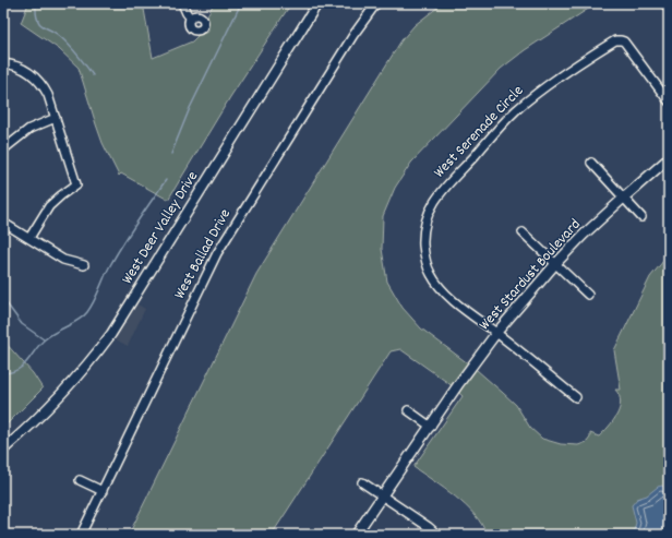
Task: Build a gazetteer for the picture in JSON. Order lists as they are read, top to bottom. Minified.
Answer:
{"streets":{"street":["West Serenade Circle","West Deer Valley Drive","West Ballad Drive","West Stardust Boulevard"]},"crossings":[["West Serenade Circle","West Stardust Boulevard"]]}
